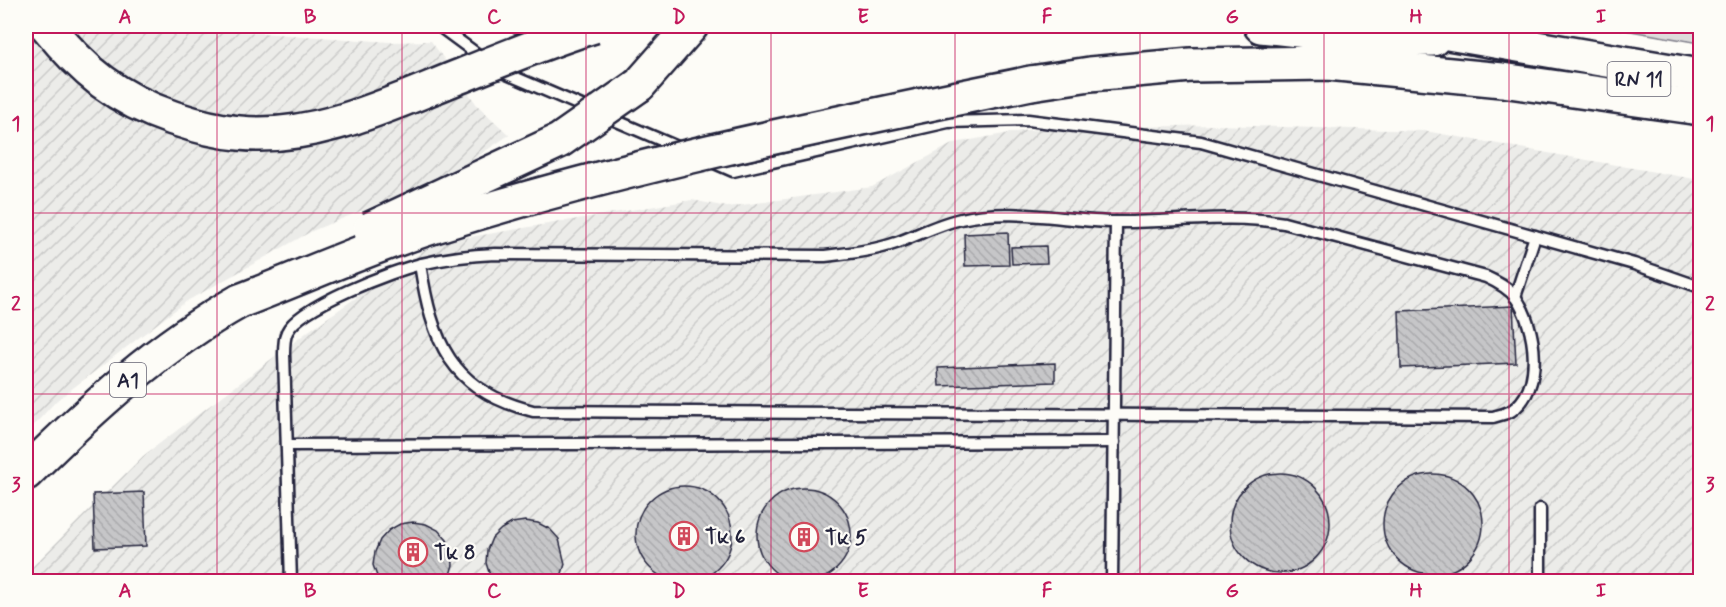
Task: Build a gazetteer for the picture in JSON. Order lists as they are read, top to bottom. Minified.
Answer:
{"streets":{"highway":["RN 11","A1"]},"places":{"building":["Tk 6","Tk 5","Tk 8"]},"grid":{"columns":["A","B","C","D","E","F","G","H","I"],"rows":["1","2","3"]}}
